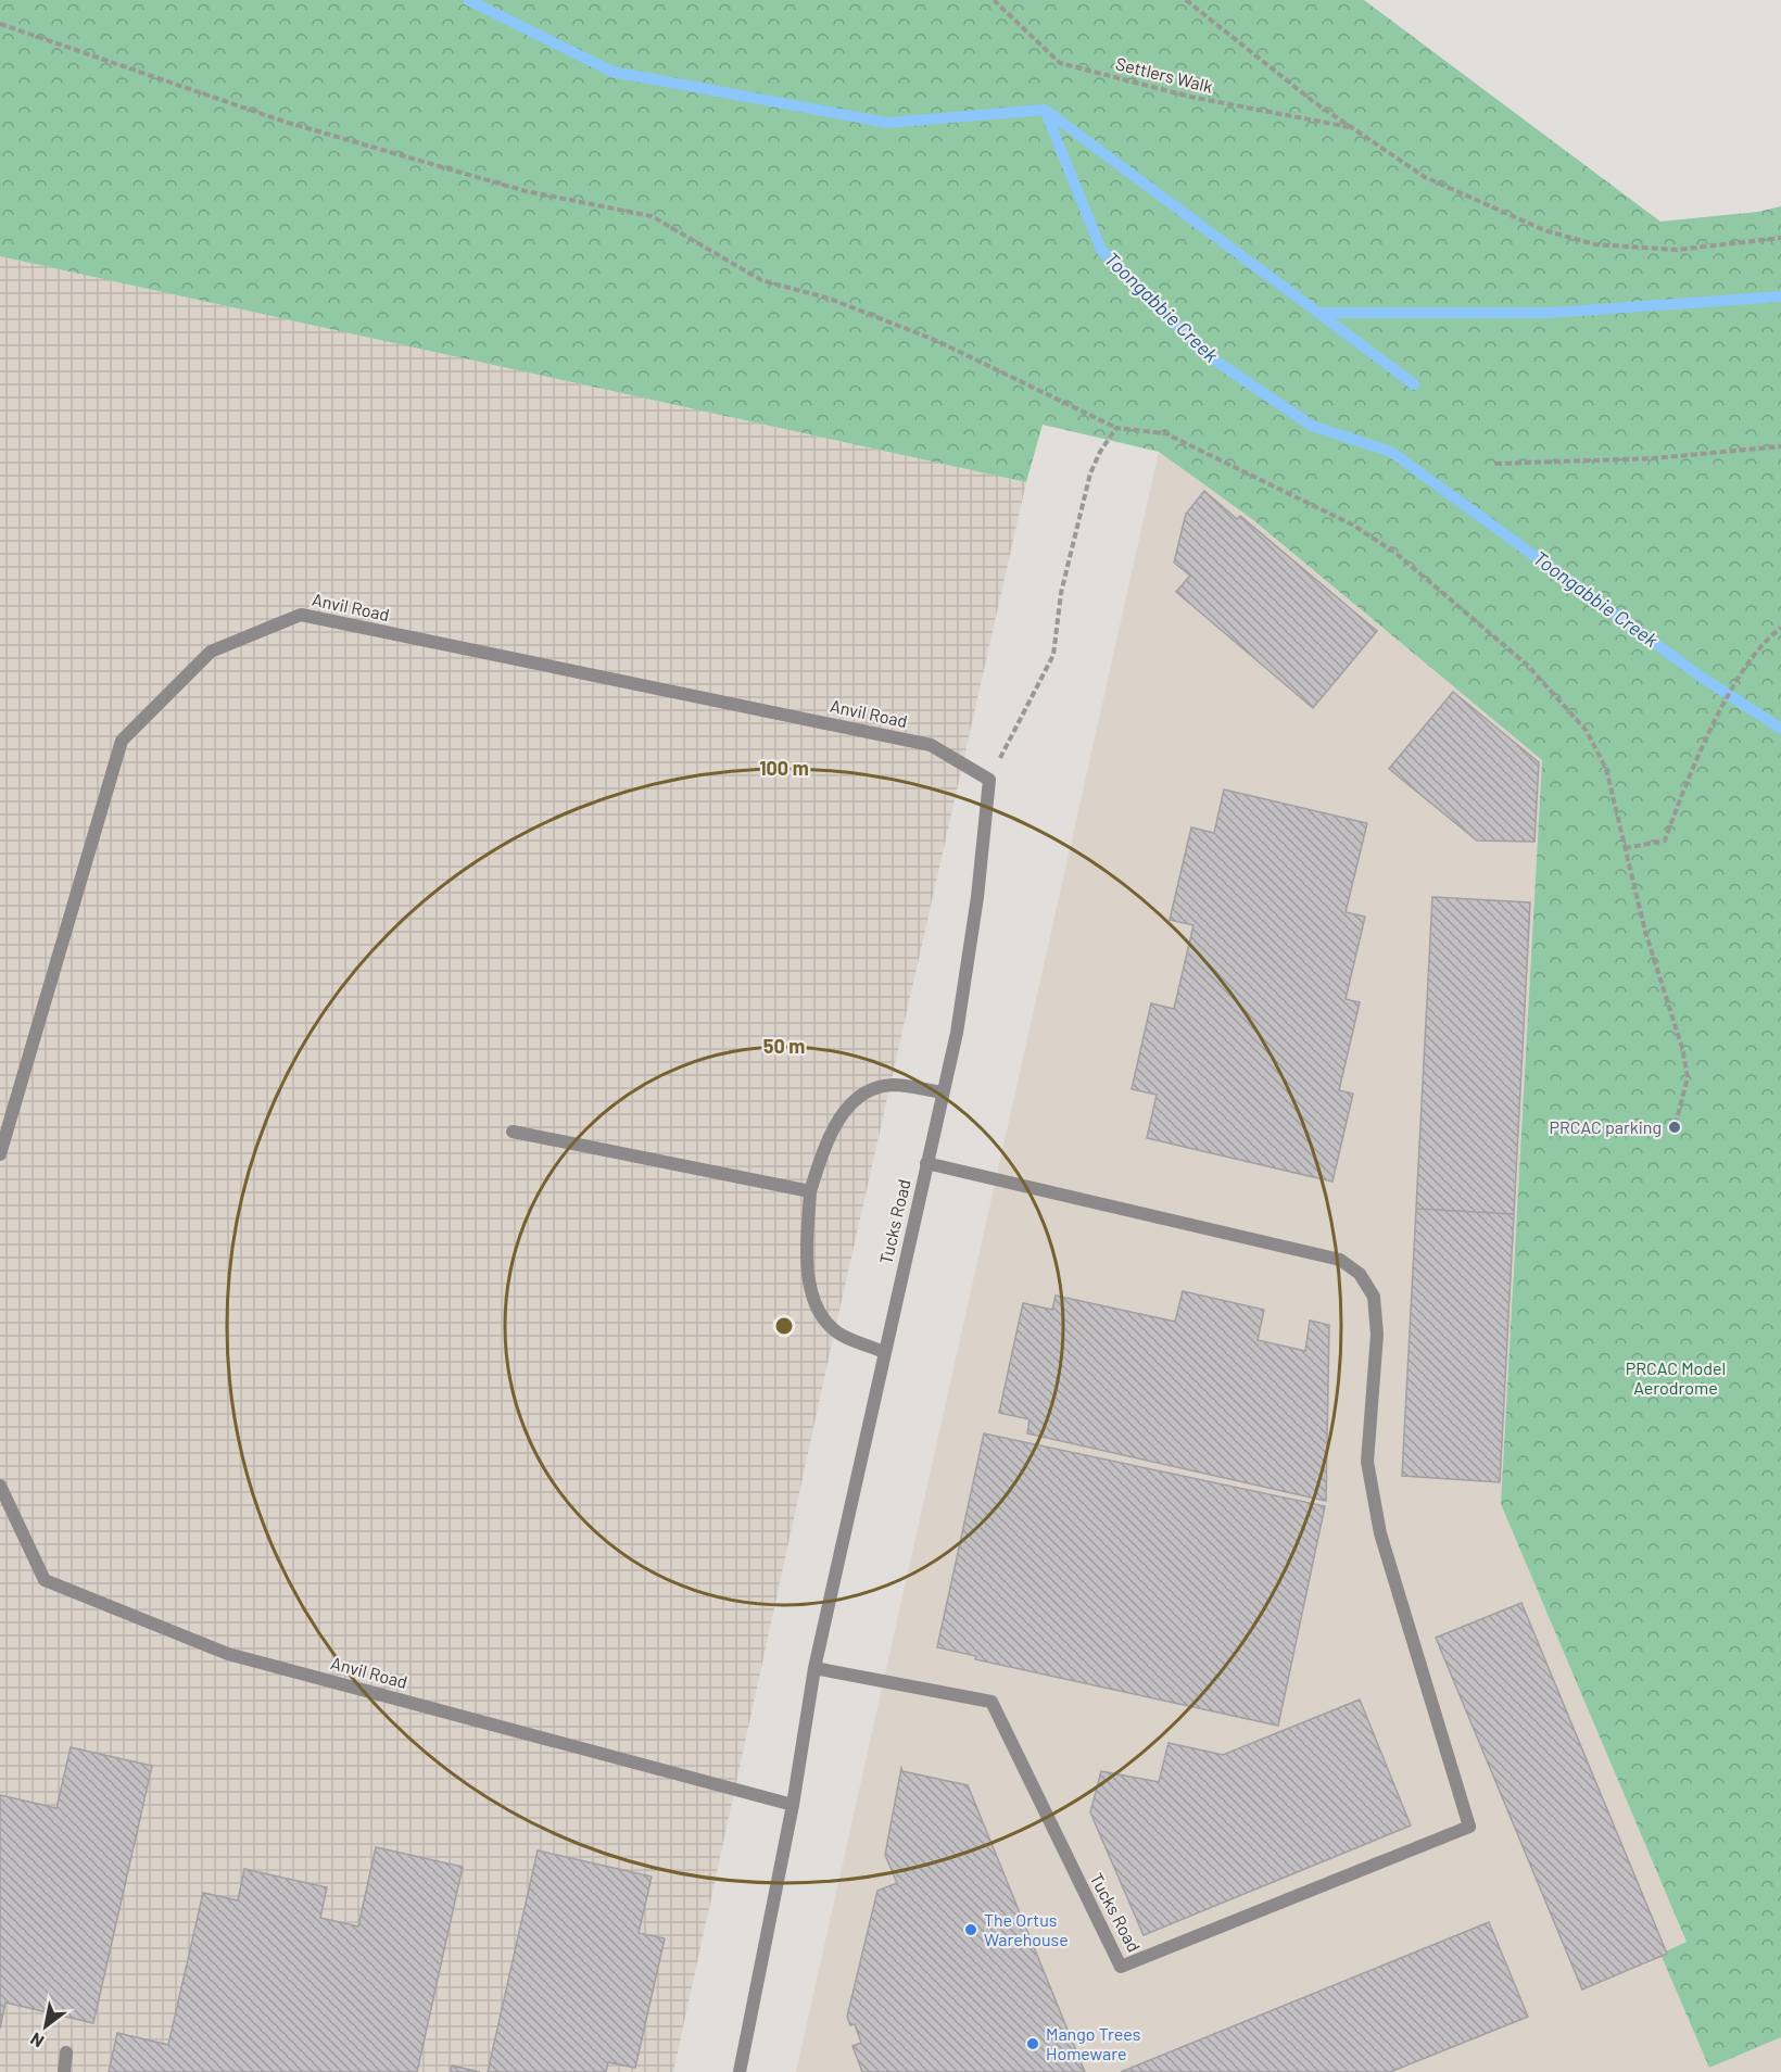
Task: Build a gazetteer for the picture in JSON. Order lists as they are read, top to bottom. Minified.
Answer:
{"streets":{"street":["Anvil Road","Tucks Road"],"path":["Settlers Walk"]},"crossings":[["Anvil Road","Tucks Road"]],"water":["Toongabbie Creek"],"parks":["PRCAC Model Aerodrome"],"places":["PRCAC parking","The Ortus Warehouse","Mango Trees Homeware"],"north":"bottom left","rings":["100 m","50 m"]}
